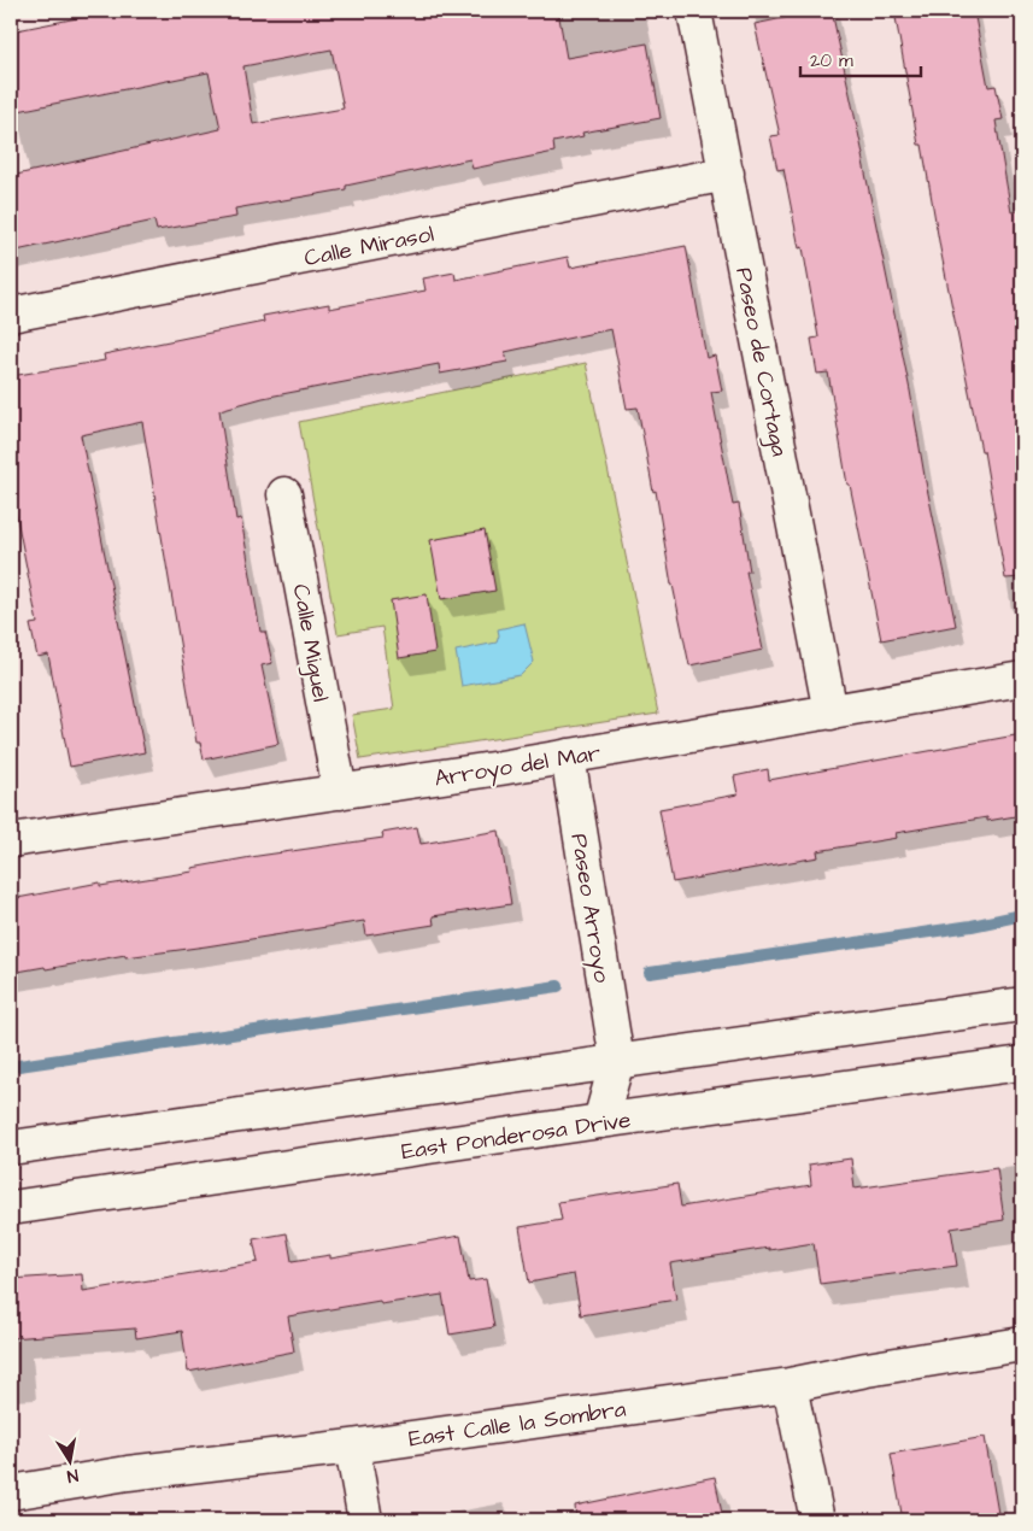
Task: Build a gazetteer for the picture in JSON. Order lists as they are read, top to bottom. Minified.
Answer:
{"streets":{"street":["Calle Mirasol","Paseo de Cortaga","Calle Miguel","Arroyo del Mar","Paseo Arroyo","East Ponderosa Drive","East Calle la Sombra"]},"crossings":[["Calle Mirasol","Paseo de Cortaga"],["Paseo de Cortaga","Arroyo del Mar"],["Calle Miguel","Arroyo del Mar"],["Arroyo del Mar","Paseo Arroyo"]],"scale_bar":"20 m","north":"bottom"}
